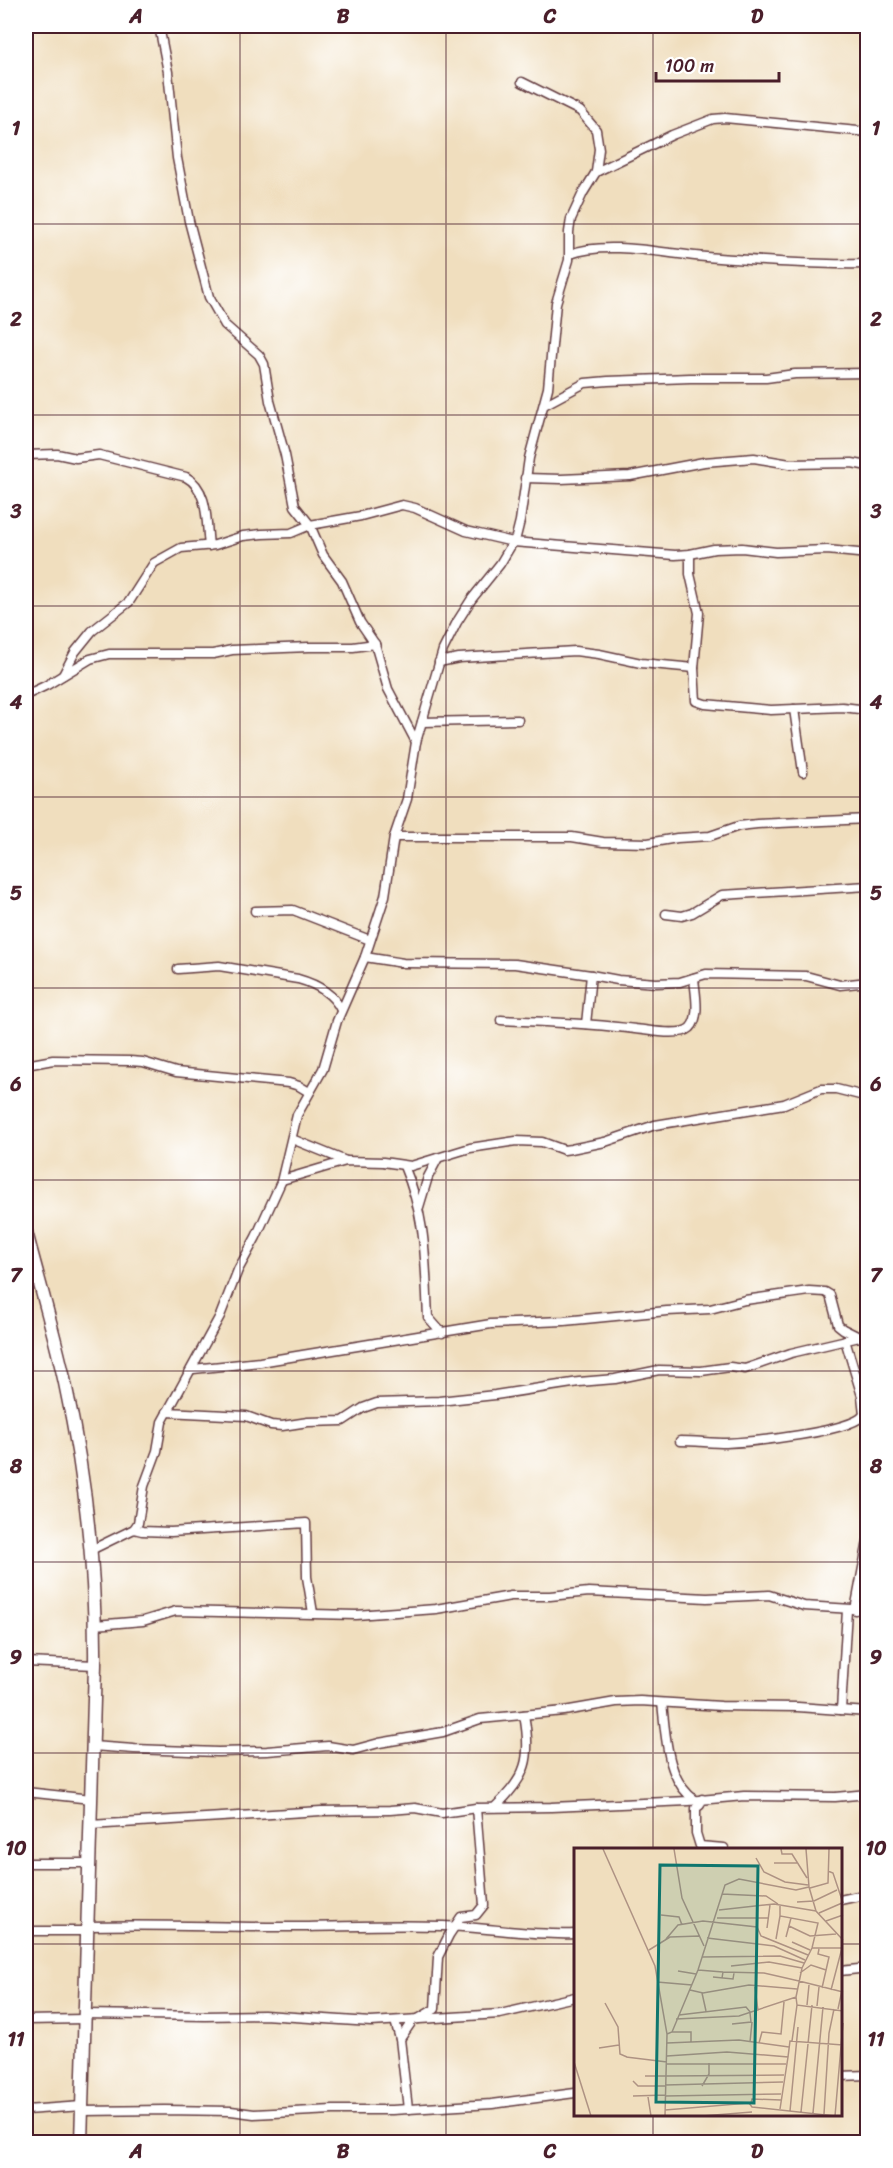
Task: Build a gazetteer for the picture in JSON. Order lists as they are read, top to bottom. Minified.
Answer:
{"scale_bar":"100 m","grid":{"columns":["A","B","C","D"],"rows":["1","2","3","4","5","6","7","8","9","10","11"]}}
